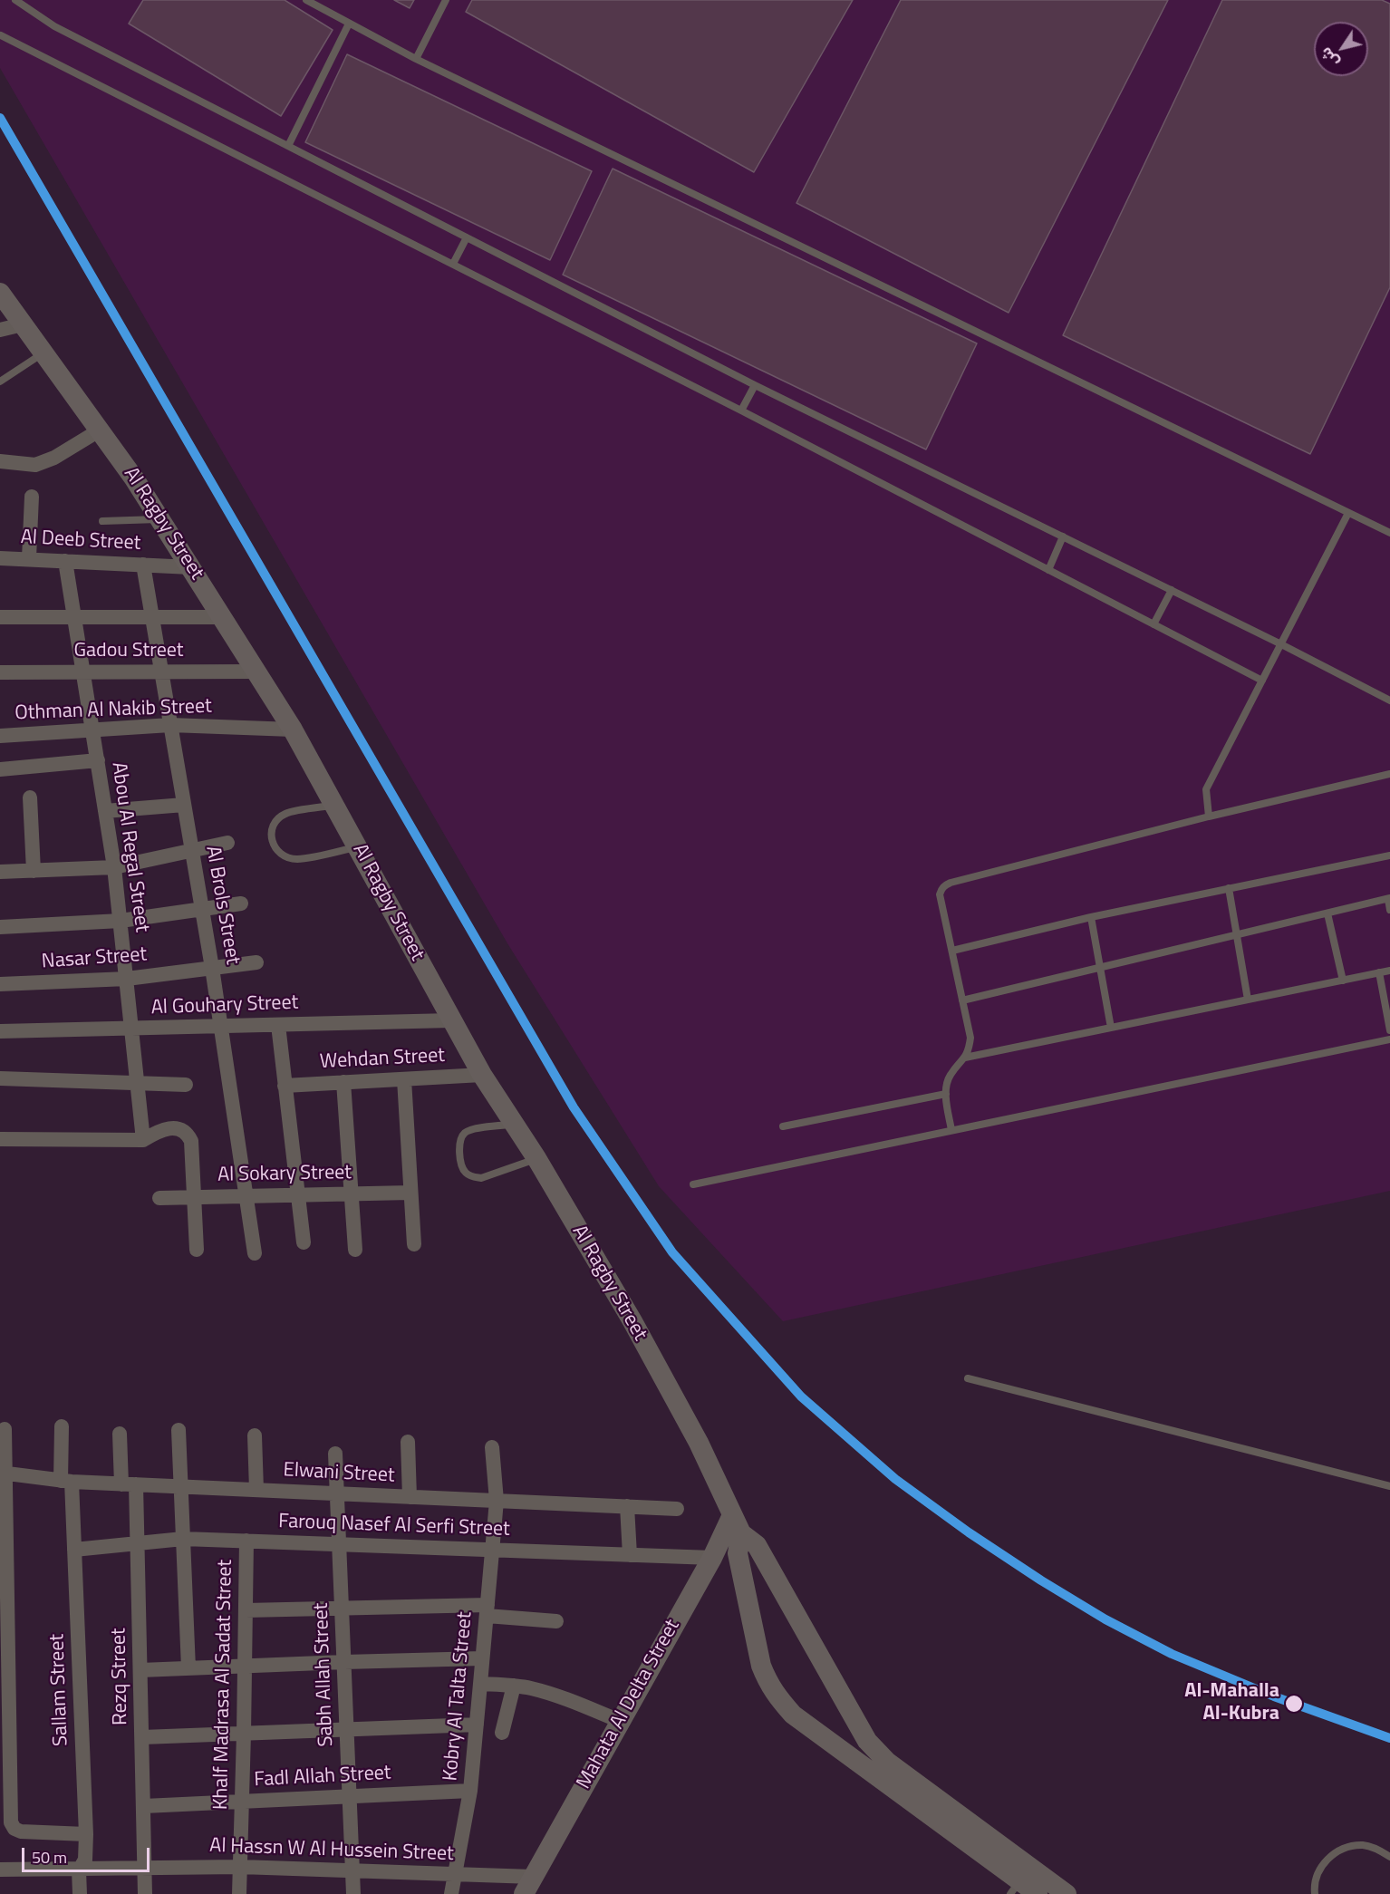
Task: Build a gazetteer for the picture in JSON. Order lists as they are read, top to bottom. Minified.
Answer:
{"streets":{"main road":["Al Ragby Street","Mahata Al Delta Street"],"street":["Al Deeb Street","Gadou Street","Othman Al Nakib Street","Abou Al Regal Street","Al Brols Street","Nasar Street","Al Gouhary Street","Wehdan Street","Al Sokary Street","Elwani Street","Farouq Nasef Al Serfi Street","Sabh Allah Street","Rezq Street","Khalf Madrasa Al Sadat Street","Sallam Street","Kobry Al Talta Street","Fadl Allah Street","Al Hassn W Al Hussein Street"]},"crossings":[["Al Ragby Street","Al Deeb Street"],["Al Ragby Street","Gadou Street"],["Al Ragby Street","Othman Al Nakib Street"],["Al Ragby Street","Al Gouhary Street"],["Al Ragby Street","Wehdan Street"],["Al Ragby Street","Mahata Al Delta Street"],["Al Deeb Street","Abou Al Regal Street"],["Al Deeb Street","Al Brols Street"],["Gadou Street","Abou Al Regal Street"],["Gadou Street","Al Brols Street"],["Othman Al Nakib Street","Abou Al Regal Street"],["Othman Al Nakib Street","Al Brols Street"],["Abou Al Regal Street","Nasar Street"],["Abou Al Regal Street","Al Gouhary Street"],["Al Brols Street","Nasar Street"],["Al Brols Street","Al Gouhary Street"],["Al Brols Street","Al Sokary Street"],["Elwani Street","Sabh Allah Street"],["Elwani Street","Rezq Street"],["Elwani Street","Sallam Street"],["Elwani Street","Kobry Al Talta Street"],["Farouq Nasef Al Serfi Street","Sabh Allah Street"],["Farouq Nasef Al Serfi Street","Rezq Street"],["Farouq Nasef Al Serfi Street","Khalf Madrasa Al Sadat Street"],["Farouq Nasef Al Serfi Street","Sallam Street"],["Farouq Nasef Al Serfi Street","Kobry Al Talta Street"],["Farouq Nasef Al Serfi Street","Mahata Al Delta Street"],["Sabh Allah Street","Fadl Allah Street"],["Sabh Allah Street","Al Hassn W Al Hussein Street"],["Rezq Street","Fadl Allah Street"],["Rezq Street","Al Hassn W Al Hussein Street"],["Khalf Madrasa Al Sadat Street","Fadl Allah Street"],["Khalf Madrasa Al Sadat Street","Al Hassn W Al Hussein Street"],["Sallam Street","Al Hassn W Al Hussein Street"],["Kobry Al Talta Street","Fadl Allah Street"],["Kobry Al Talta Street","Al Hassn W Al Hussein Street"],["Mahata Al Delta Street","Al Hassn W Al Hussein Street"]],"places":["Al-Mahalla Al-Kubra"],"scale_bar":"50 m","north":"bottom left"}
